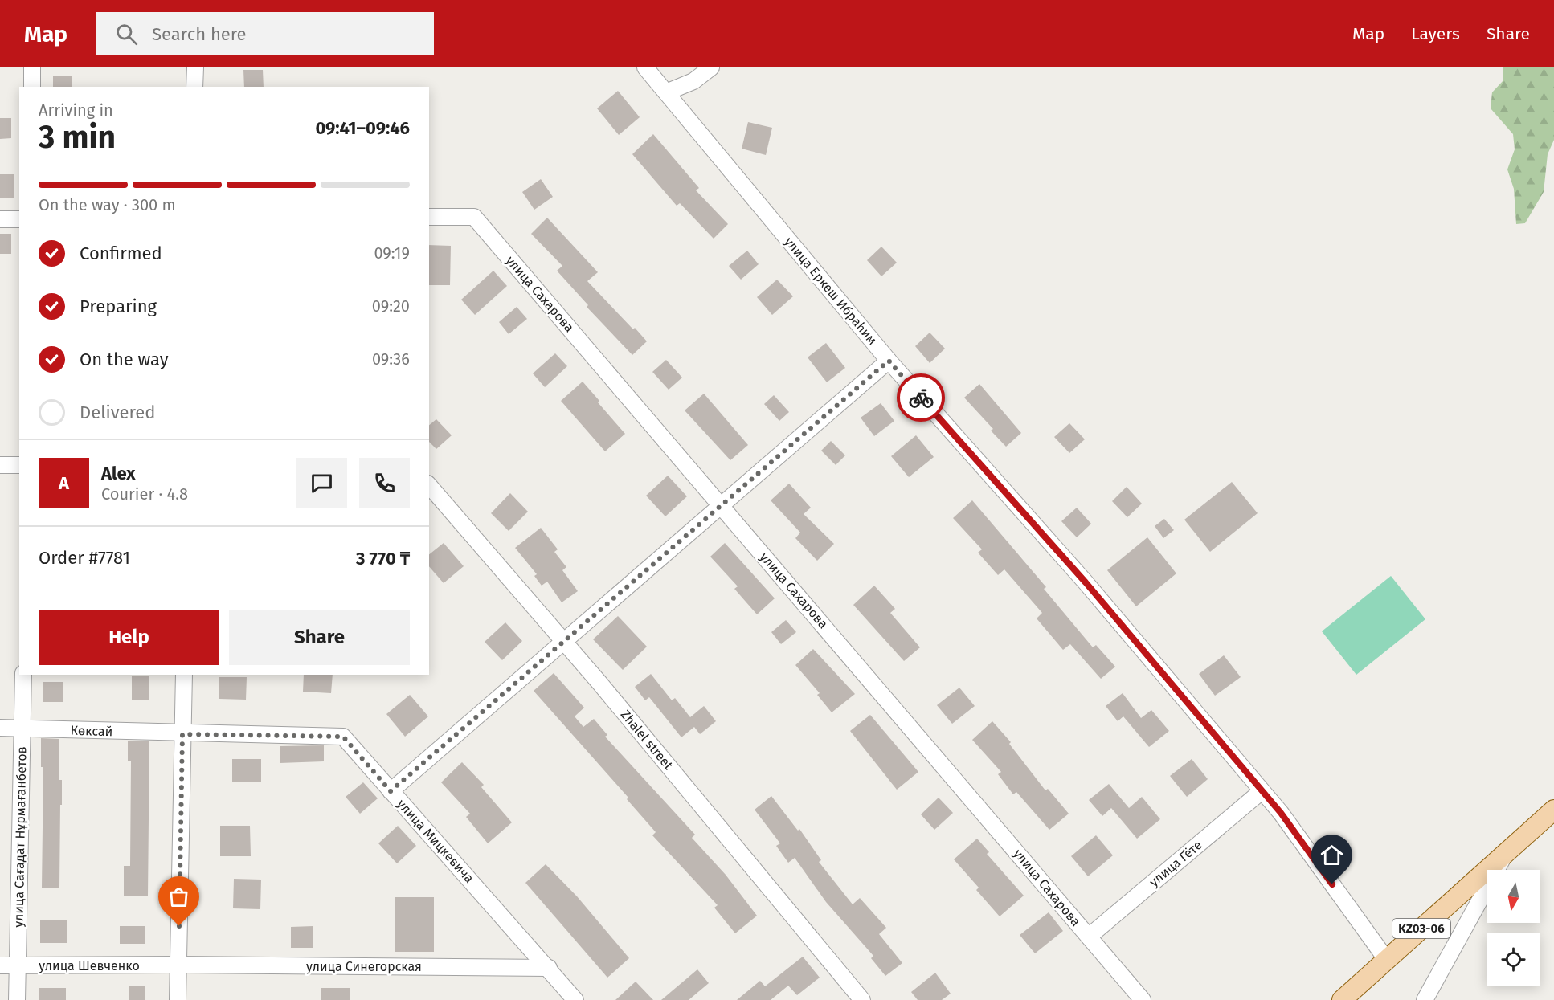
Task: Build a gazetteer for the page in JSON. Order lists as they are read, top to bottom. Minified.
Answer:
{"streets":{"main road":["KZ03-06"],"street":["улица Еркеш Ибраһим","улица Сахарова","Көксай","Zhalel street","улица Сағадат Нұрмағанбетов","улица Мицкевича","улица Гёте","улица Шевченко","улица Синегорская"]},"crossings":[["улица Еркеш Ибраһим","улица Гёте"],["улица Еркеш Ибраһим","KZ03-06"],["улица Сахарова","улица Гёте"],["Көксай","улица Сағадат Нұрмағанбетов"],["Көксай","улица Мицкевича"],["улица Сағадат Нұрмағанбетов","улица Шевченко"],["улица Мицкевича","улица Синегорская"],["улица Шевченко","улица Синегорская"]],"north":"bottom","page":{"header":"Map","search":"Search here","nav":["Map","Layers","Share"],"heading":["3 min","Arriving in","09:41–09:46"],"panel":["Alex","Courier · 4.8","Order #7781","3 770 ₸"],"bar":"On the way · 300 m","list":[["Confirmed","09:19"],["Preparing","09:20"],["On the way","09:36"],"Delivered"],"round":"A","buttons":["Help","Share"]}}
